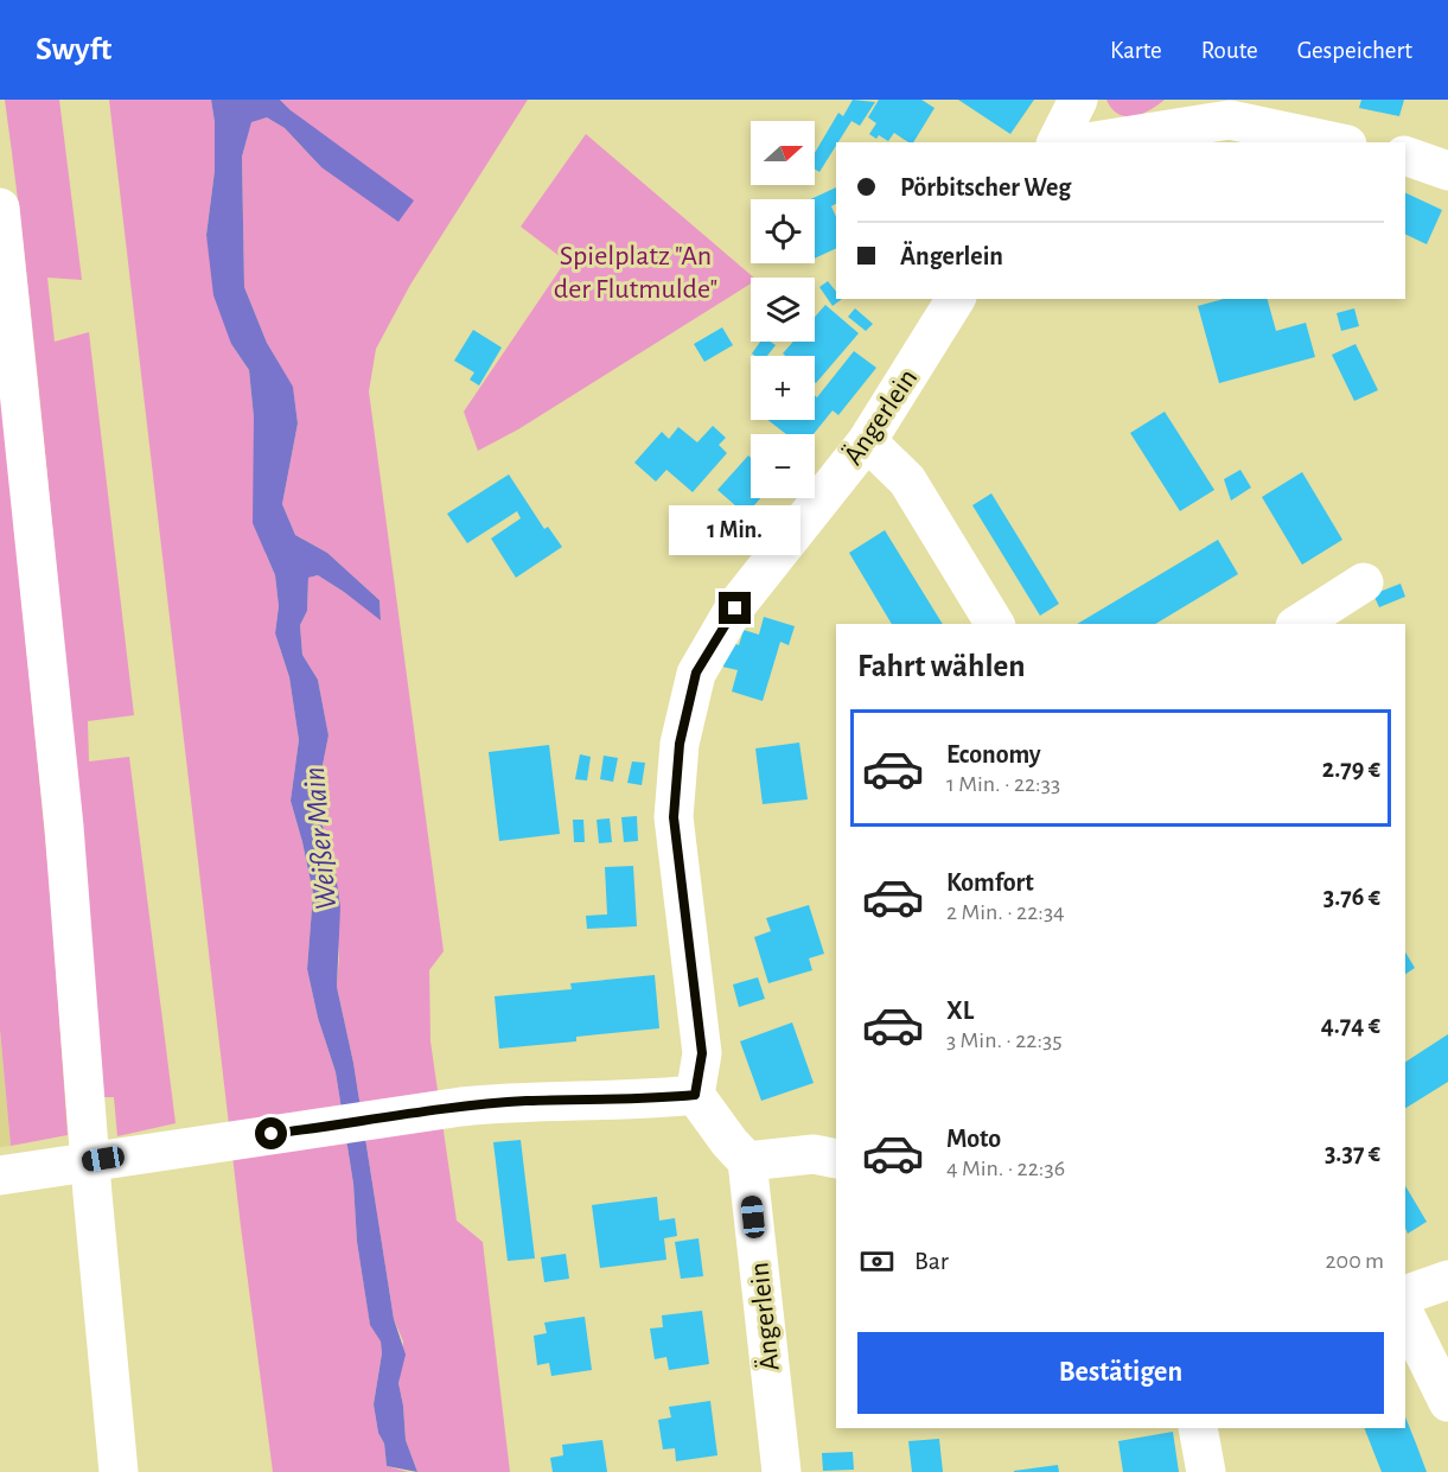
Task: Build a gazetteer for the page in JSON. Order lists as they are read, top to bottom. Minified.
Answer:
{"streets":{"main road":["Ängerlein"]},"water":["Weißer Main"],"parks":["Spielplatz \"An der Flutmulde\""],"north":"right","page":{"header":"Swyft","nav":["Karte","Route","Gespeichert"],"map_buttons":["+","−"],"banner":["Pörbitscher Weg","Ängerlein"],"bubble":"1 Min.","heading":"Fahrt wählen","list":[{"name":"Economy","note":"1 Min. · 22:33","value":"2.79 €"},{"name":"Komfort","note":"2 Min. · 22:34","value":"3.76 €"},{"name":"XL","note":"3 Min. · 22:35","value":"4.74 €"},{"name":"Moto","note":"4 Min. · 22:36","value":"3.37 €"}],"pay":["Bar","200 m"],"buttons":"Bestätigen"}}
